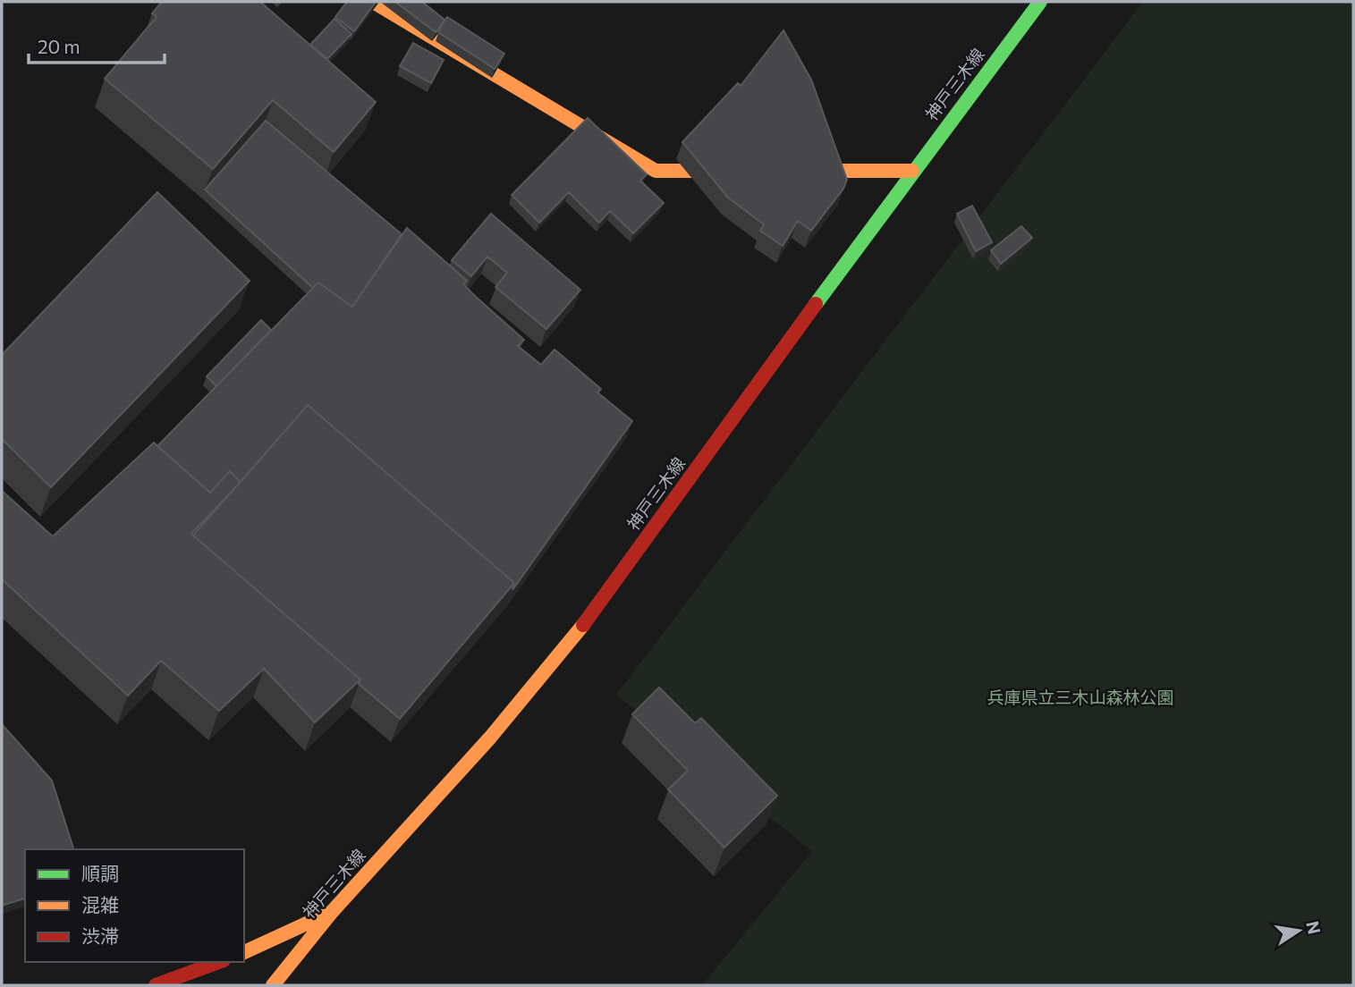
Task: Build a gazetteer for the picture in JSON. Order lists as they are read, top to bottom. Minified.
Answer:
{"streets":{"main road":["神戸三木線"]},"parks":["兵庫県立三木山森林公園"],"legend":["順調","混雑","渋滞"],"scale_bar":"20 m","north":"right"}
